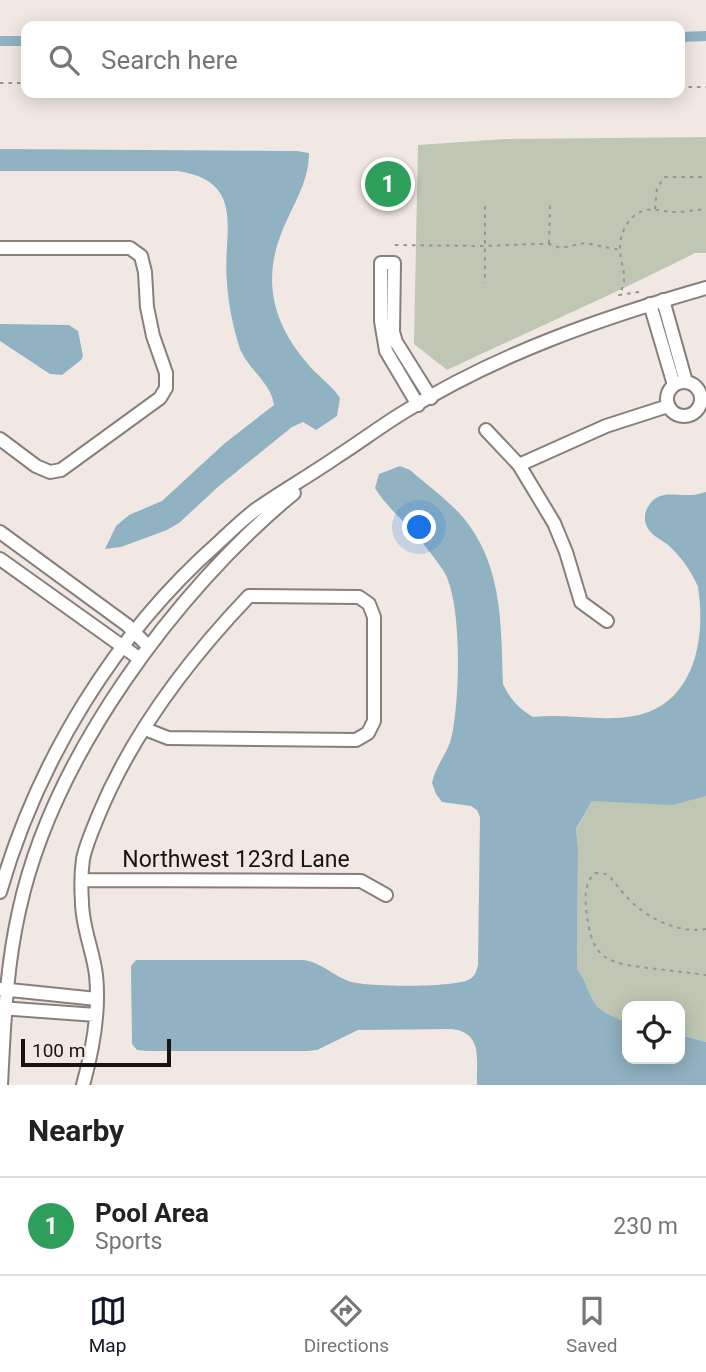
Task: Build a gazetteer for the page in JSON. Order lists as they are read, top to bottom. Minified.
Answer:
{"streets":{"street":["Northwest 123rd Lane"]},"scale_bar":"100 m","page":{"search":"Search here","pins":"1","scale":"100 m","heading":"Nearby","list":[{"mark":"1","name":"Pool Area","note":"Sports","value":"230 m"}],"nav":["Map","Directions","Saved"]}}
